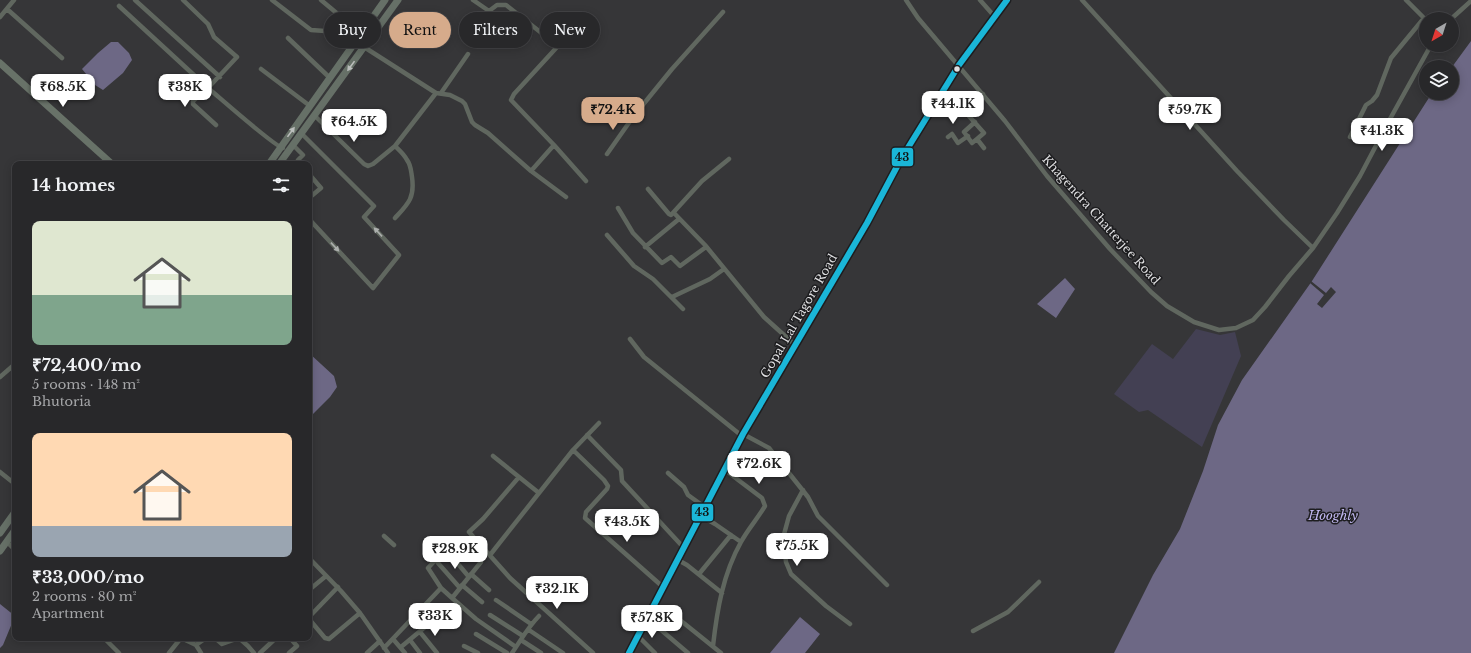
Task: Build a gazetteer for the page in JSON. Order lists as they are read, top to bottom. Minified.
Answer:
{"streets":{"street":["Khagendra Chatterjee Road","Gopal Lal Tagore Road"]},"crossings":[["Khagendra Chatterjee Road","Gopal Lal Tagore Road"]],"water":["Hooghly"],"lines":["transit line 43"],"north":"bottom left","page":{"chip":["Buy","Rent","Filters","New"],"price":["₹68.5K","₹38K","₹44.1K","₹72.4K","₹59.7K","₹64.5K","₹41.3K","₹72.6K","₹43.5K","₹75.5K","₹28.9K","₹32.1K","₹33K","₹57.8K"],"heading":"14 homes","list":[{"name":"₹72,400/mo","note":"5 rooms · 148 m² · Bhutoria"},{"name":"₹33,000/mo","note":"2 rooms · 80 m² · Apartment"}]}}
